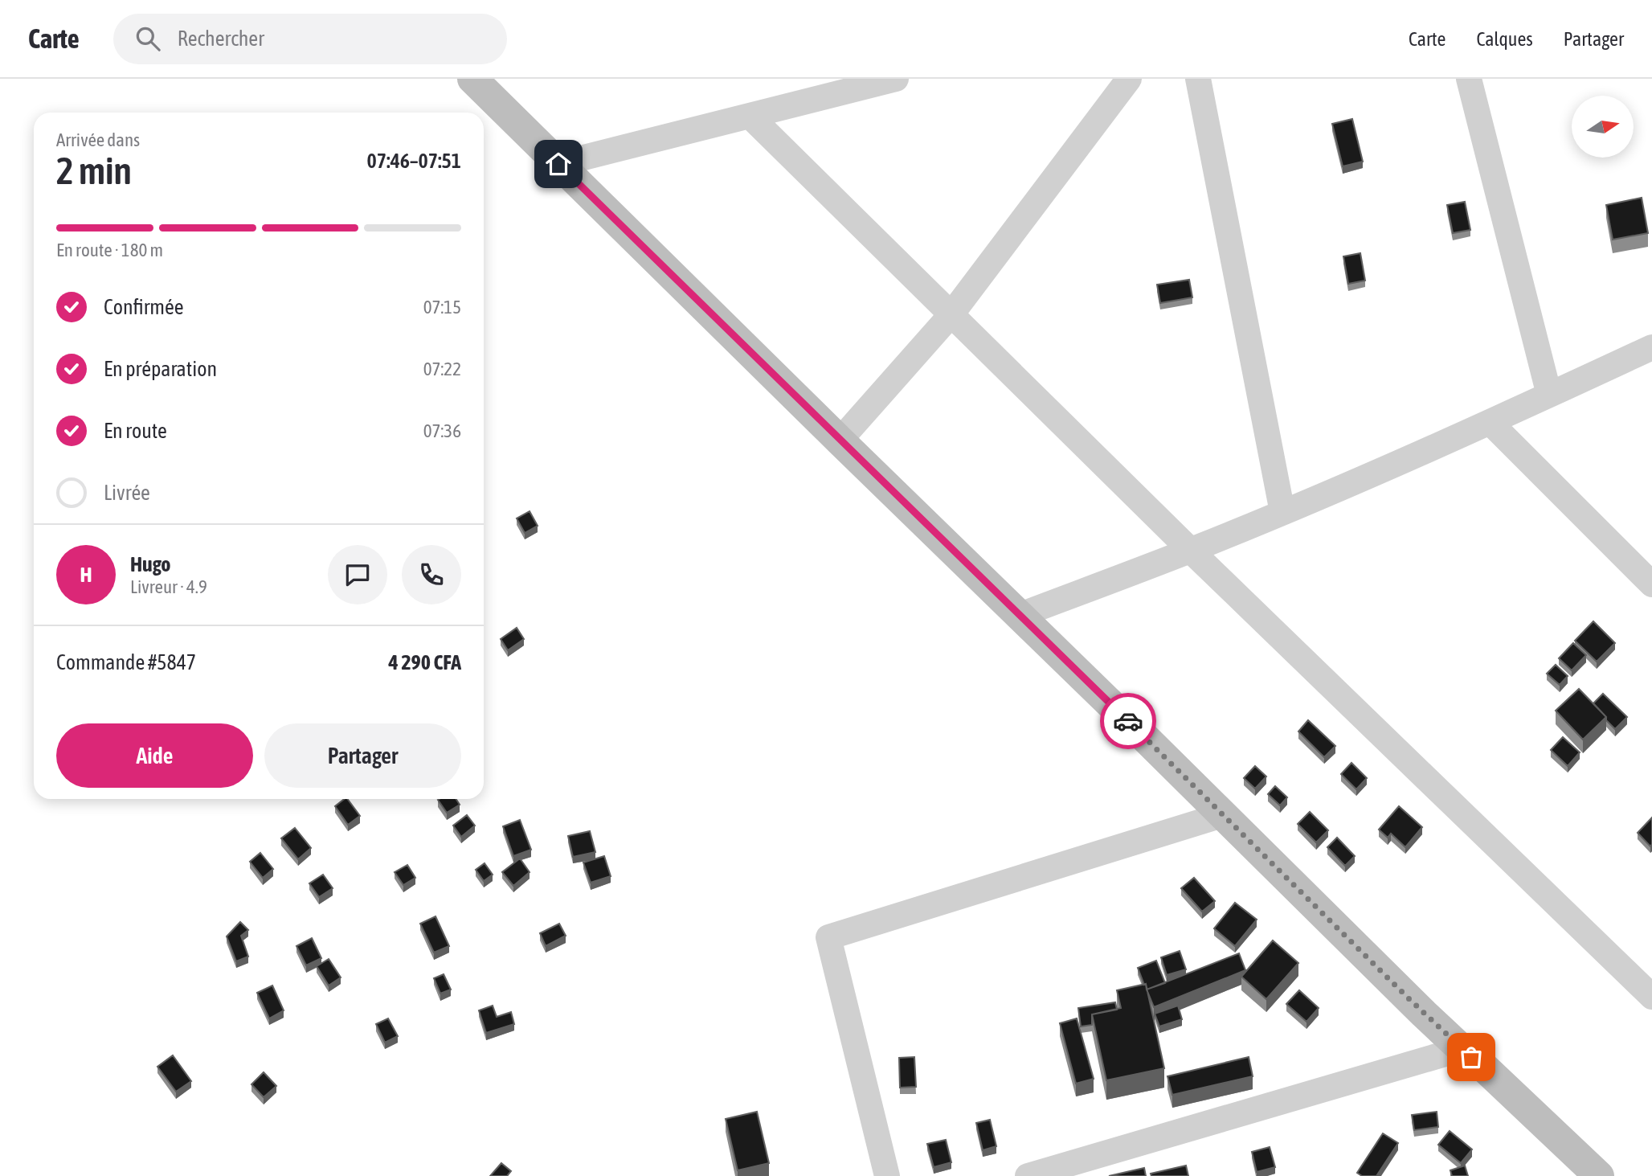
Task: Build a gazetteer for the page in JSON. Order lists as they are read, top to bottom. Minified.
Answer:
{"north":"right","page":{"header":"Carte","search":"Rechercher","nav":["Carte","Calques","Partager"],"heading":["2 min","Arrivée dans","07:46–07:51"],"panel":["Hugo","Livreur · 4.9","Commande #5847","4 290 CFA"],"bar":"En route · 180 m","list":[["Confirmée","07:15"],["En préparation","07:22"],["En route","07:36"],"Livrée"],"round":"H","buttons":["Aide","Partager"]}}
